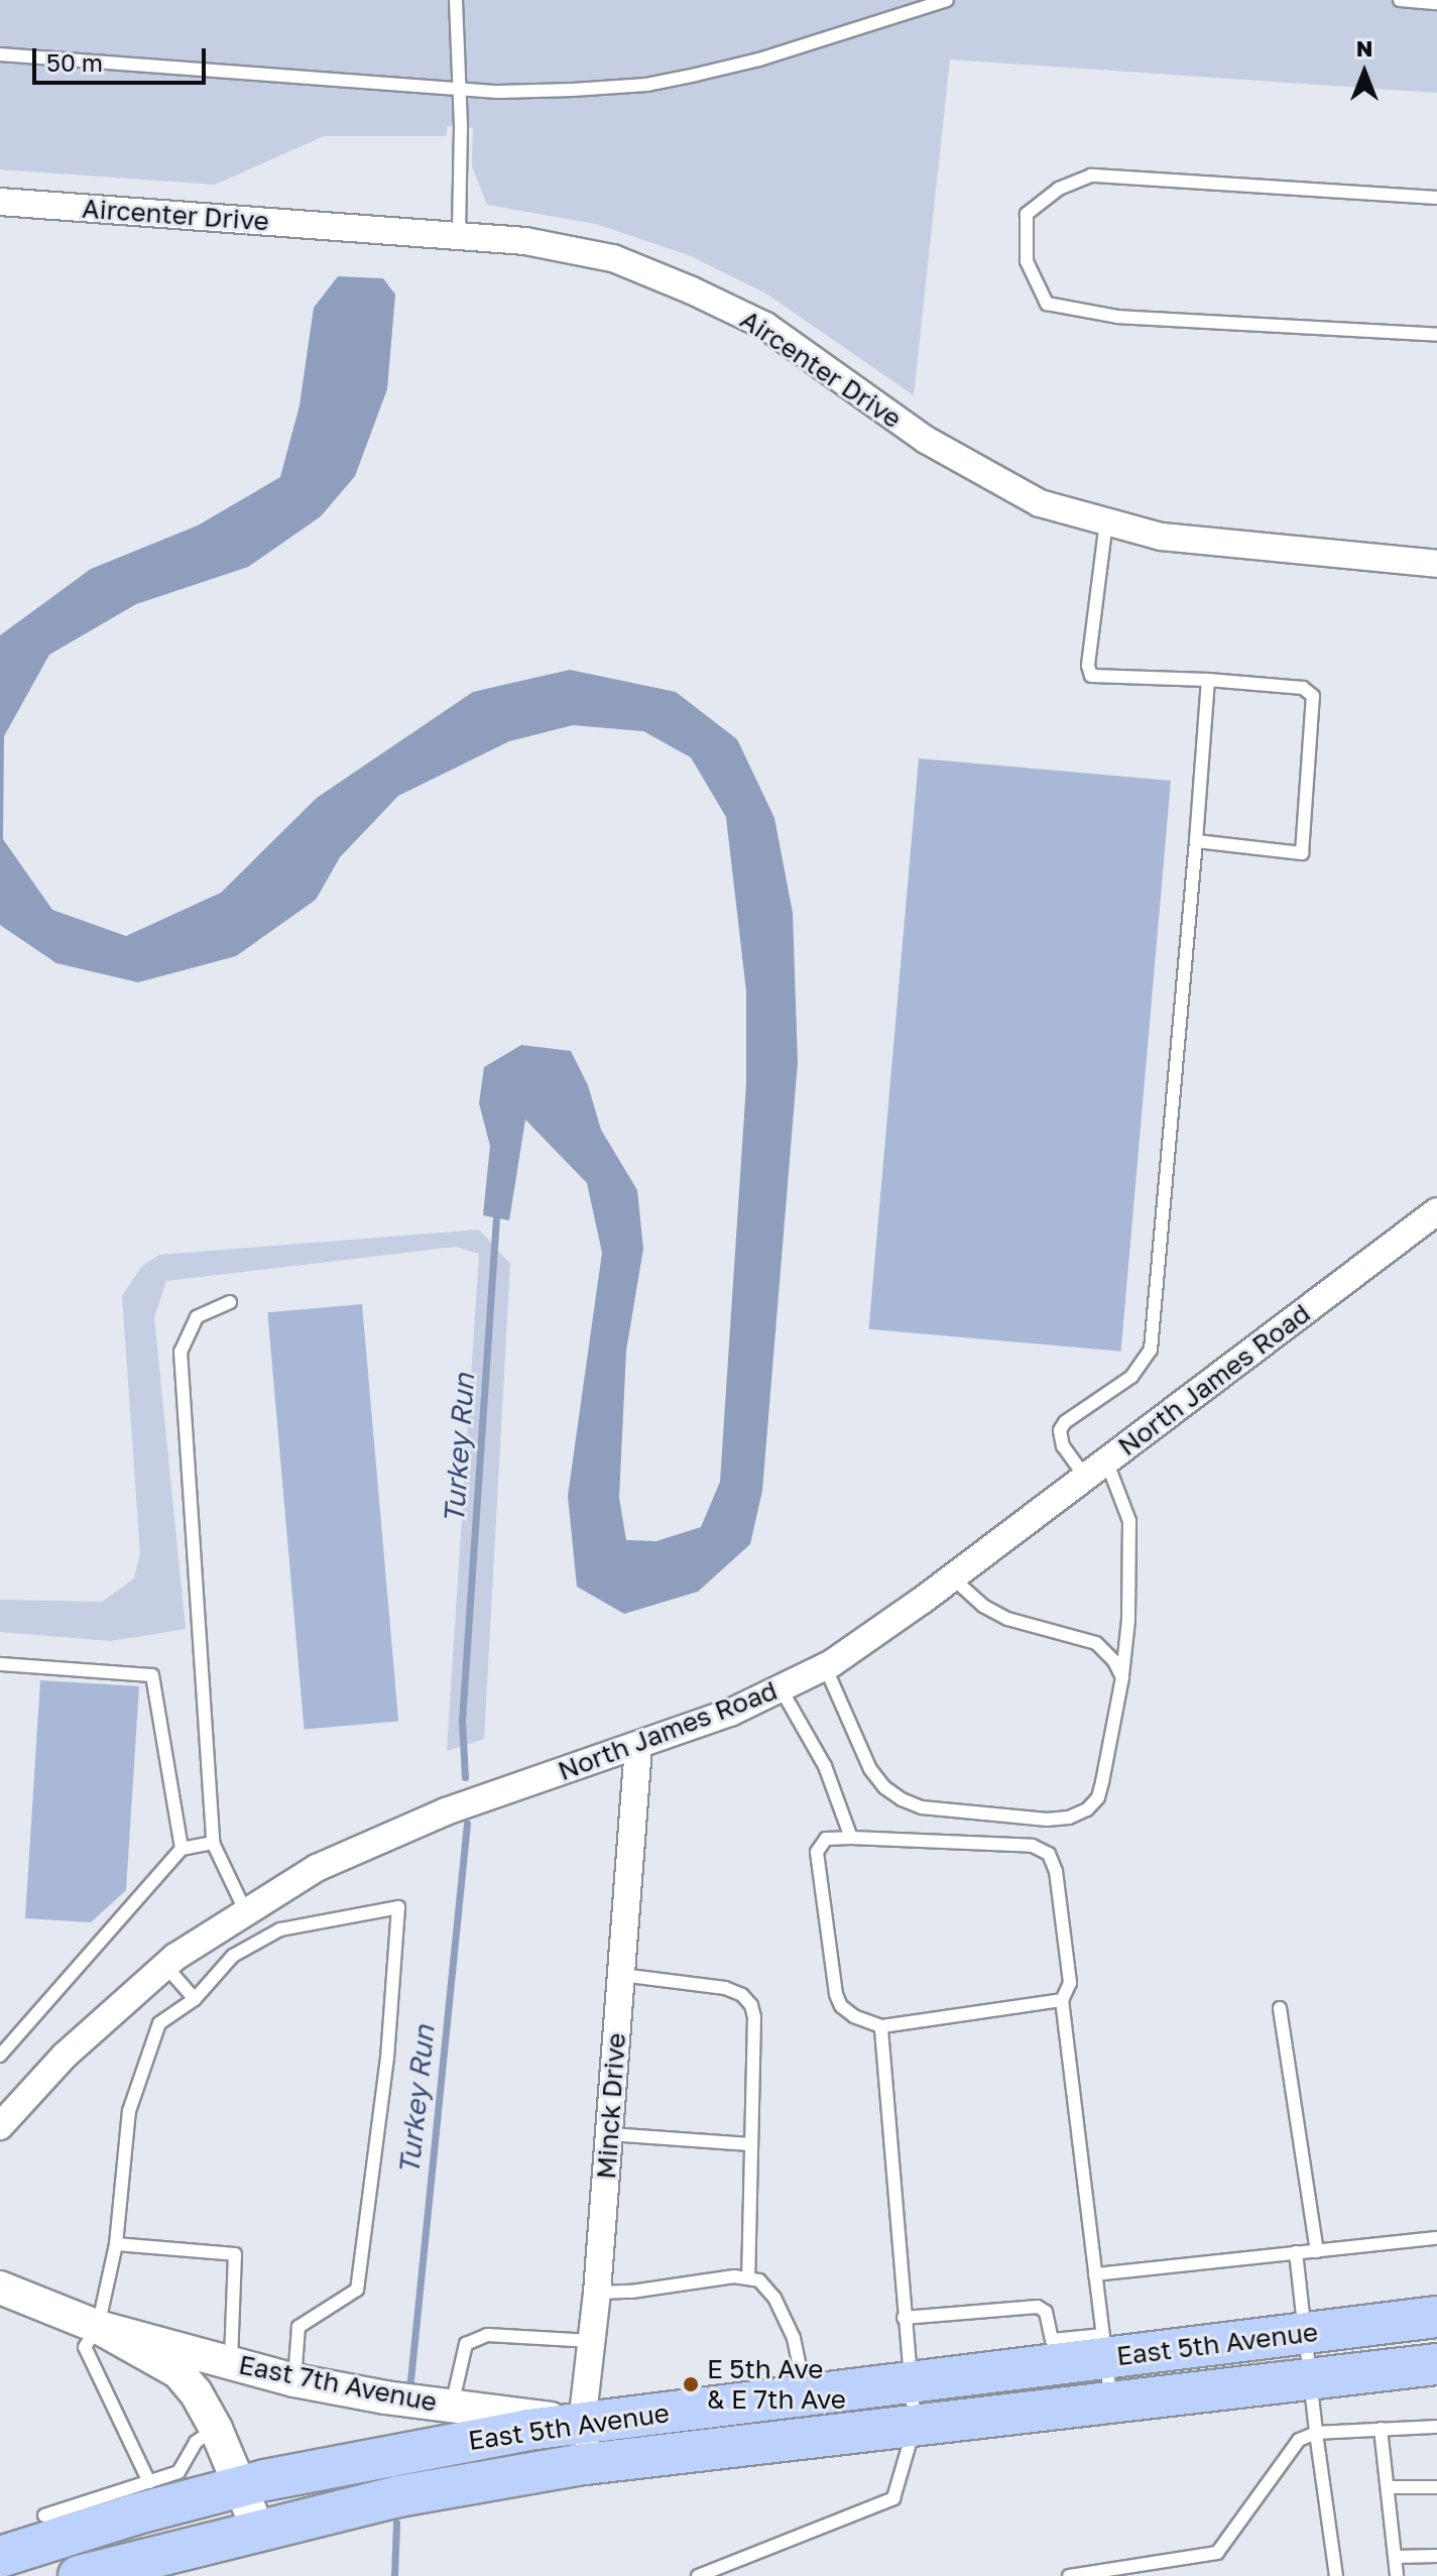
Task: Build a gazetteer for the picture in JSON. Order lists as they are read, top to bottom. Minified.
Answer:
{"streets":{"main road":["East 5th Avenue"],"street":["Aircenter Drive","North James Road","Minck Drive","East 7th Avenue"]},"crossings":[["North James Road","Minck Drive"],["Minck Drive","East 5th Avenue"],["Minck Drive","East 7th Avenue"],["East 5th Avenue","East 7th Avenue"]],"water":["Turkey Run"],"places":["E 5th Ave & E 7th Ave"],"scale_bar":"50 m","north":"top"}
